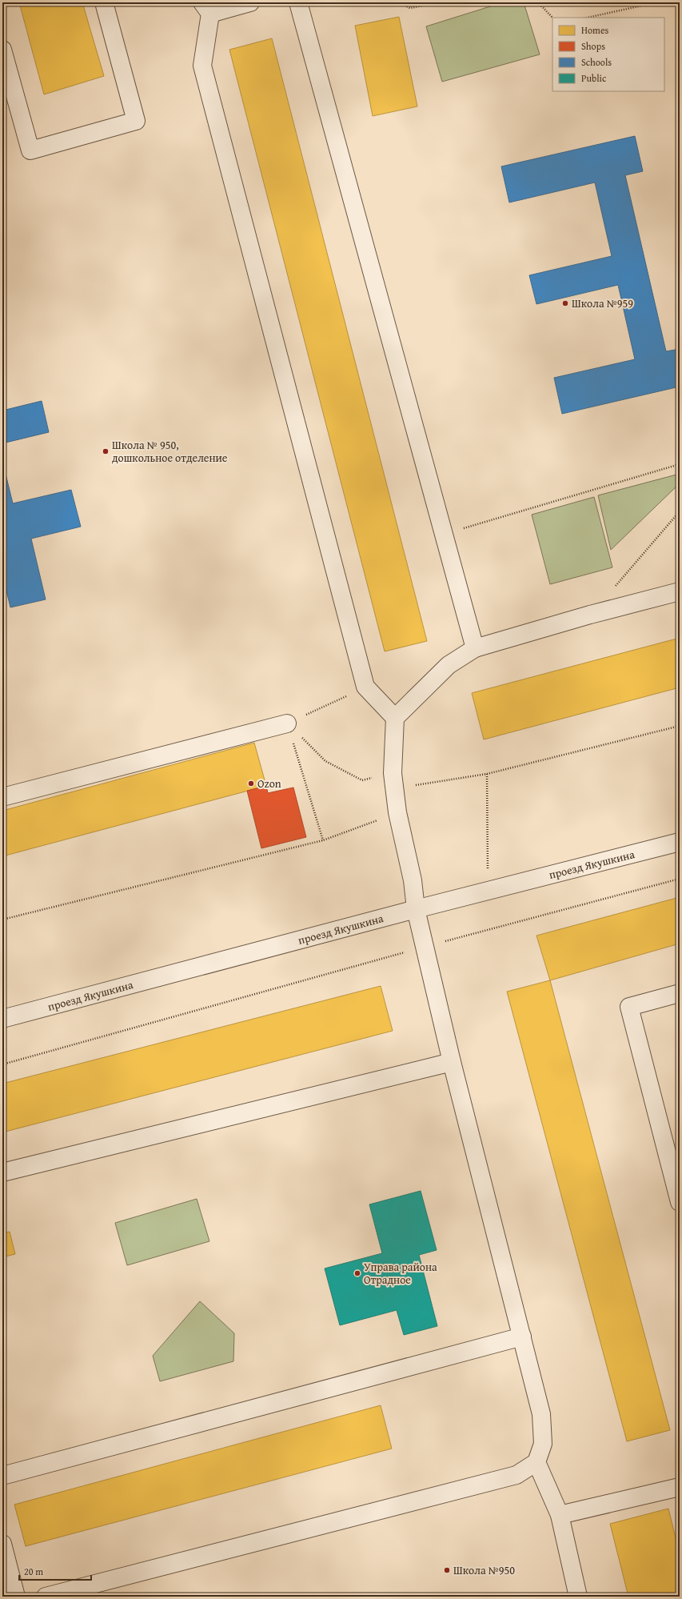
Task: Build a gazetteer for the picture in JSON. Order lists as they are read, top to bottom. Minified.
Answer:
{"streets":{"street":["проезд Якушкина"]},"places":["Школа №959","Школа № 950, дошкольное отделение","Ozon","Управа района Отрадное","Школа №950"],"legend":["Homes","Shops","Schools","Public"],"scale_bar":"20 m"}
